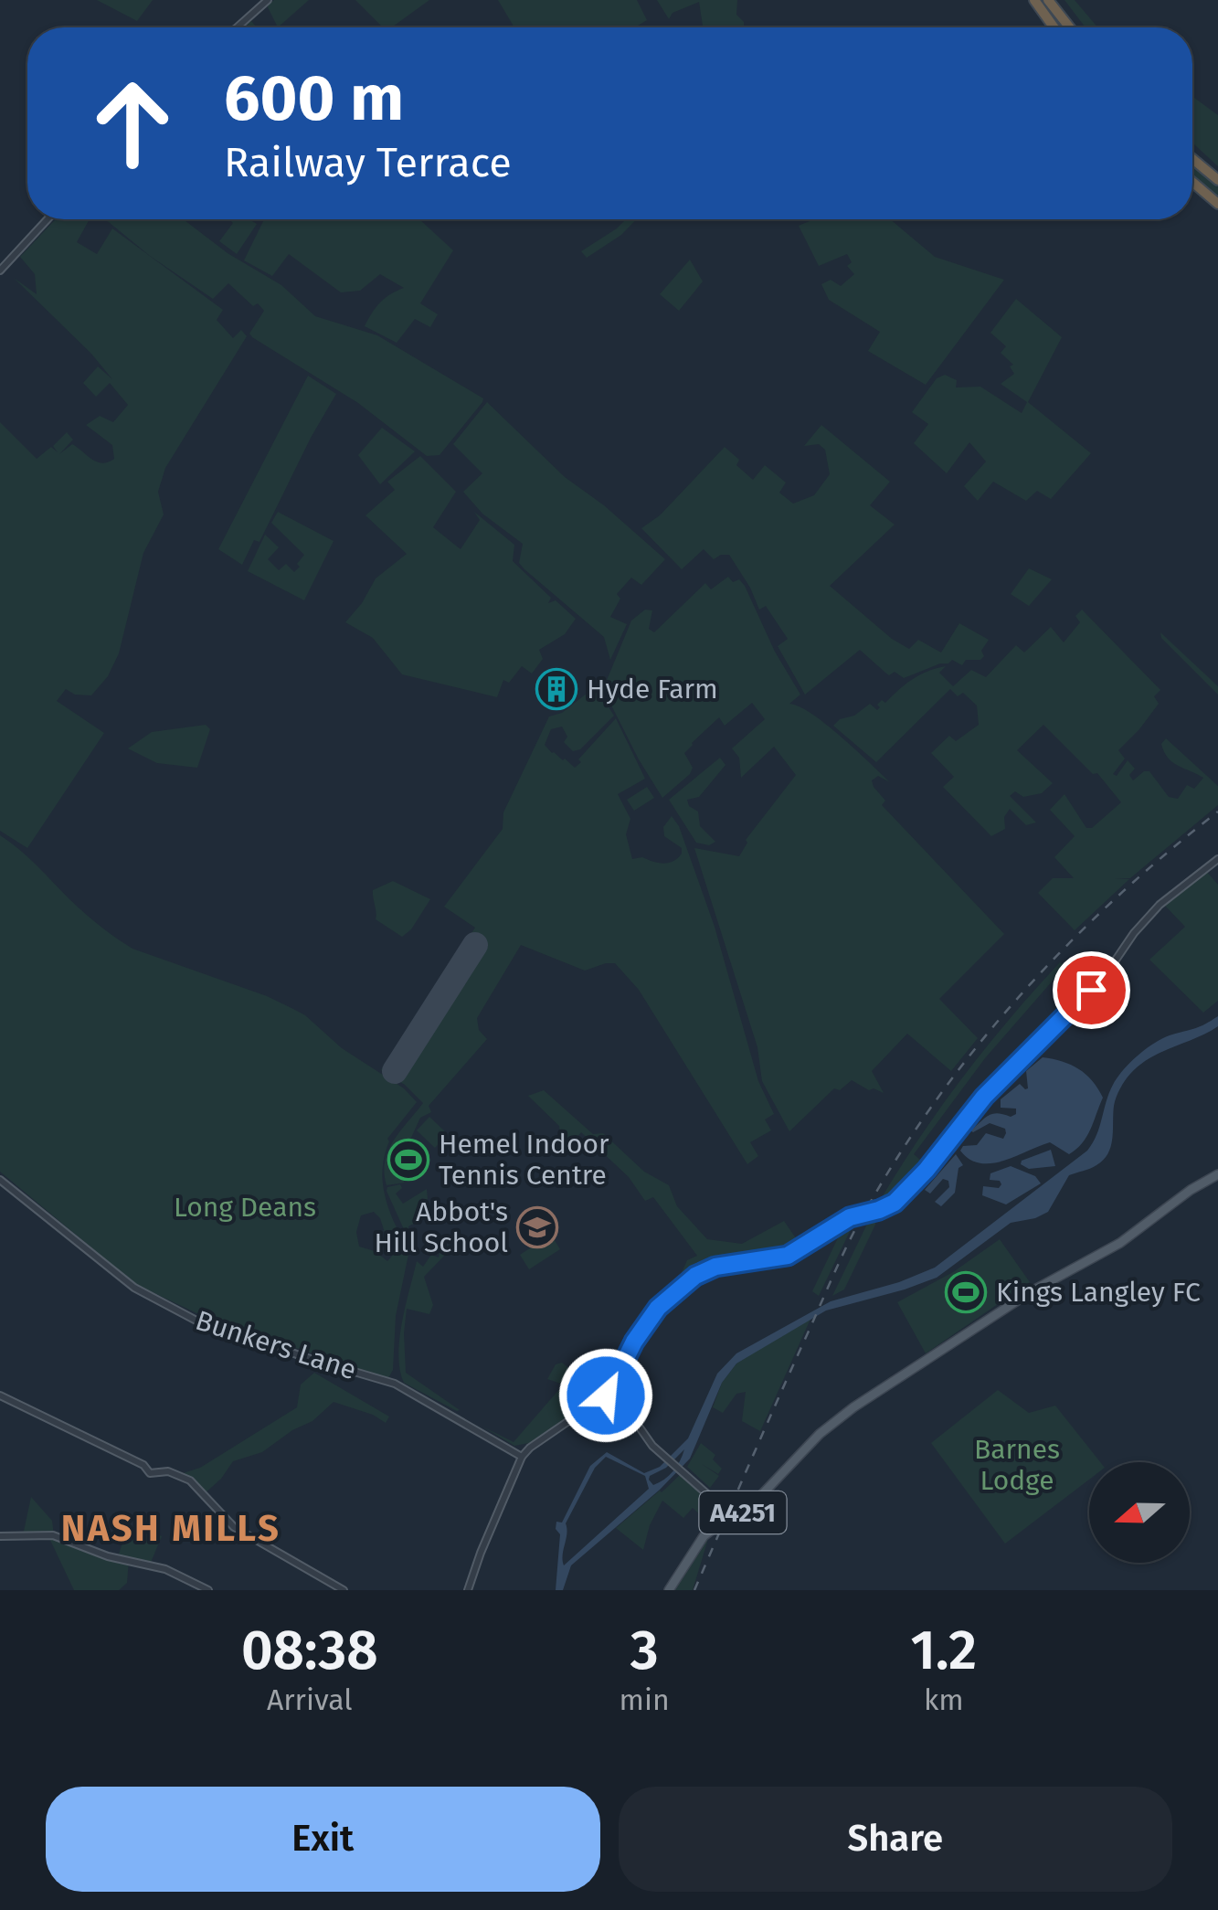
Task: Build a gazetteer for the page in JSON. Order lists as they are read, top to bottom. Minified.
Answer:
{"streets":{"main road":["A4251"],"street":["Bunkers Lane"]},"districts":["NASH MILLS"],"parks":["Long Deans","Barnes Lodge"],"places":{"building":["Hyde Farm"],"sports":["Hemel Indoor Tennis Centre","Kings Langley FC"],"school or university":["Abbot's Hill School"]},"north":"left","page":{"turn":["600 m","Railway Terrace"],"eta":["08:38","Arrival","3","min","1.2","km"],"buttons":["Exit","Share"]}}
